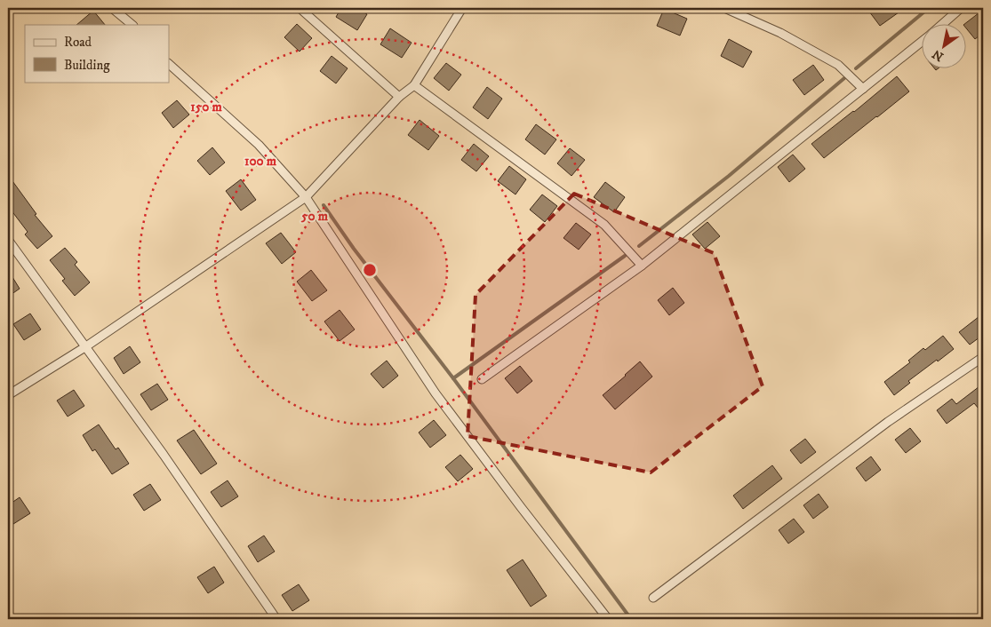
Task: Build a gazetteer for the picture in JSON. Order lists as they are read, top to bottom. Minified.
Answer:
{"legend":["Road","Building"],"north":"bottom left","rings":["150 m","100 m","50 m"]}
